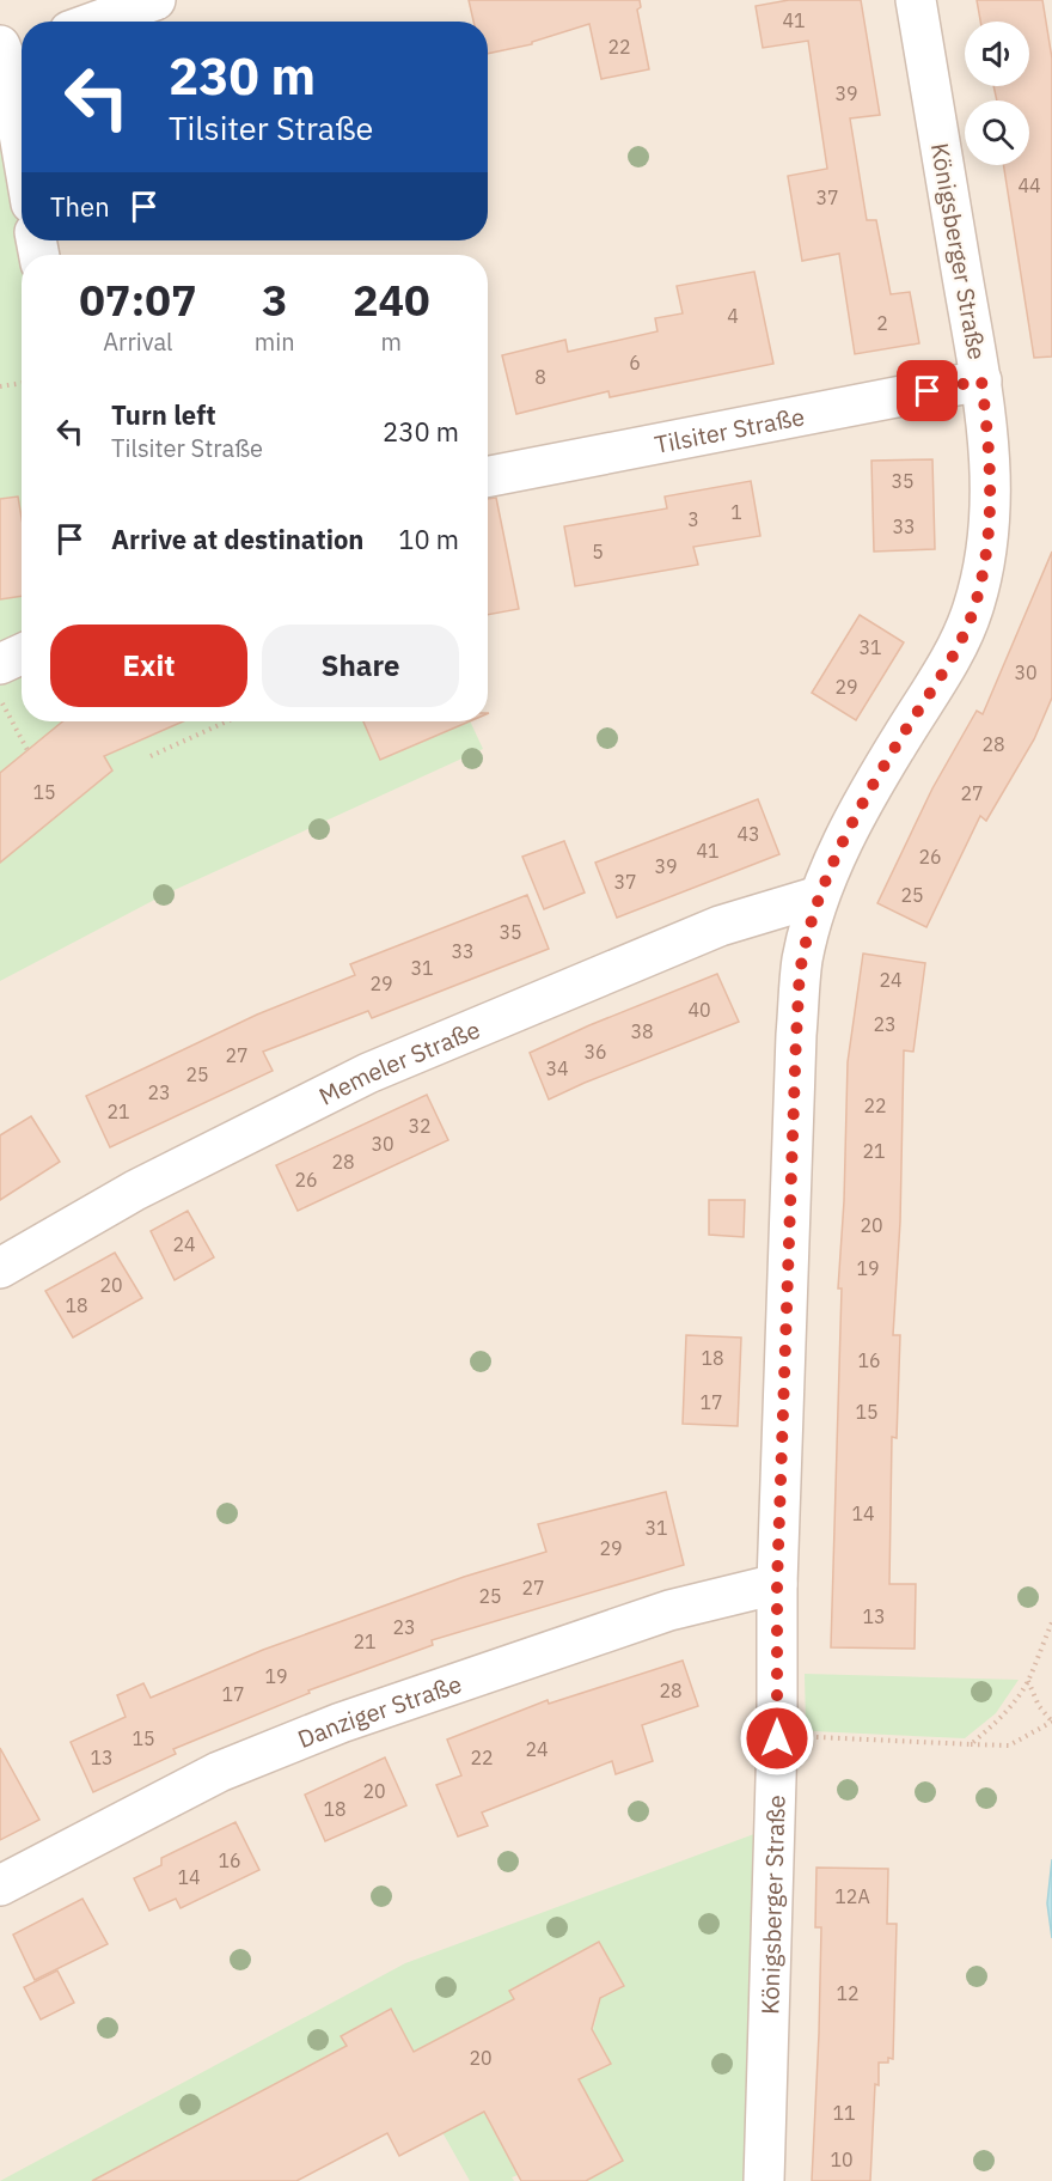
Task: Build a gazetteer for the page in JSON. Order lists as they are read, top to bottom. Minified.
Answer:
{"streets":{"street":["Königsberger Straße","Tilsiter Straße","Memeler Straße","Danziger Straße"]},"crossings":[["Königsberger Straße","Tilsiter Straße"],["Königsberger Straße","Memeler Straße"],["Königsberger Straße","Danziger Straße"]],"house_numbers":["41","22","39","44","37","4","2","6","8","35","1","3","33","5","31","30","29","28","15","27","43","41","26","39","37","25","35","33","31","24","29","40","23","38","36","27","34","25","23","22","21","32","30","21","28","26","20","24","19","20","18","18","16","17","15","14","31","29","27","25","13","23","21","19","28","17","15","24","13","22","20","18","16","14","12A","12","20","11","10"],"page":{"turn":["230 m","Tilsiter Straße"],"then":"Then","eta":["07:07","Arrival","3","min","240","m"],"list":[{"name":"Turn left","note":"Tilsiter Straße","value":"230 m"},{"name":"Arrive at destination","value":"10 m"}],"buttons":["Exit","Share"]}}
